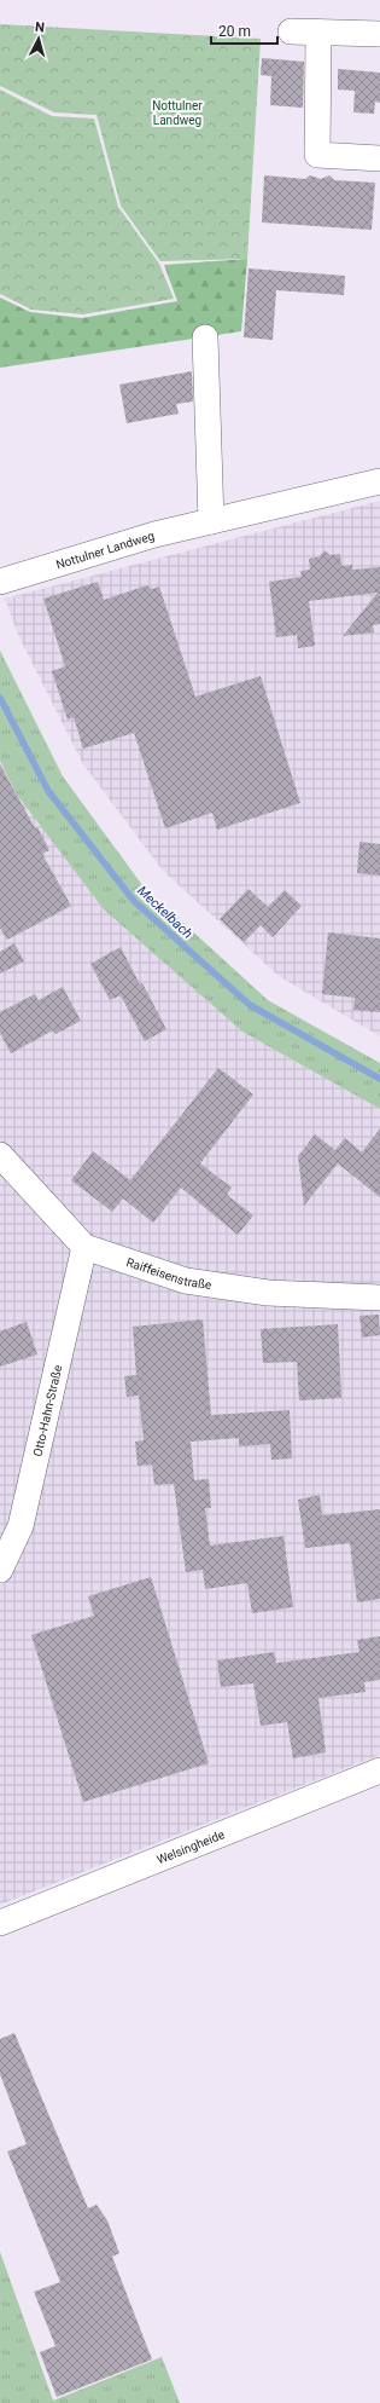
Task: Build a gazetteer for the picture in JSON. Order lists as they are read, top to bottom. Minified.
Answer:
{"streets":{"street":["Nottulner Landweg","Raiffeisenstraße","Otto-Hahn-Straße","Welsingheide"]},"crossings":[["Raiffeisenstraße","Otto-Hahn-Straße"]],"water":["Meckelbach"],"parks":["Nottulner Landweg"],"scale_bar":"20 m","north":"top"}
